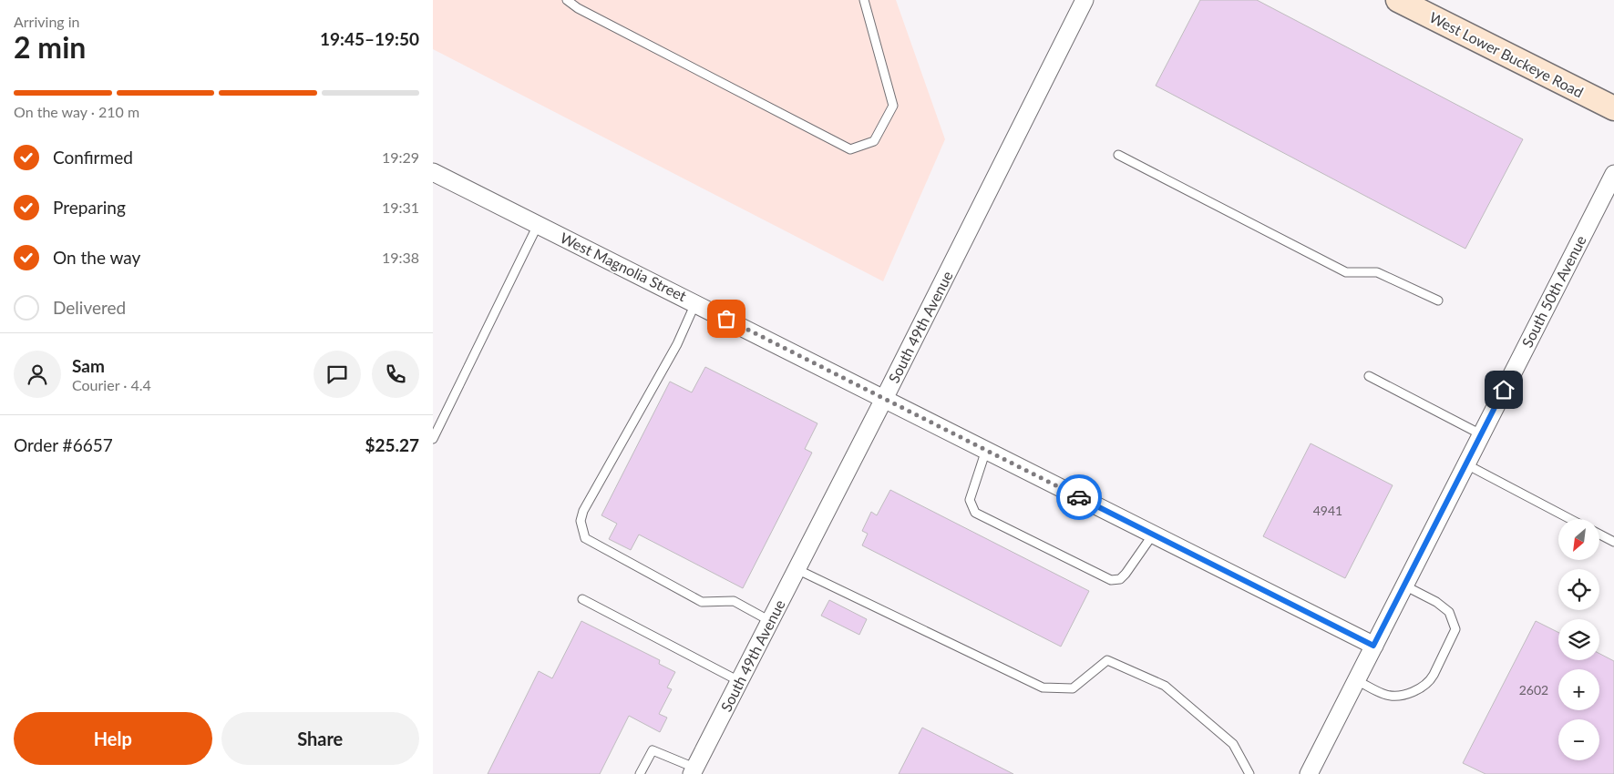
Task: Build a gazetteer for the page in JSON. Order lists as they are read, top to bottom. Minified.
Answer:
{"streets":{"main road":["West Lower Buckeye Road"],"street":["West Magnolia Street","South 50th Avenue","South 49th Avenue"]},"crossings":[["West Magnolia Street","South 50th Avenue"],["West Magnolia Street","South 49th Avenue"]],"house_numbers":["4941","2602"],"north":"bottom left","page":{"heading":["2 min","Arriving in","19:45–19:50"],"panel":["Sam","Courier · 4.4","Order #6657","$25.27"],"bar":"On the way · 210 m","list":[["Confirmed","19:29"],["Preparing","19:31"],["On the way","19:38"],"Delivered"],"map_buttons":["+","−"],"buttons":["Help","Share"]}}
